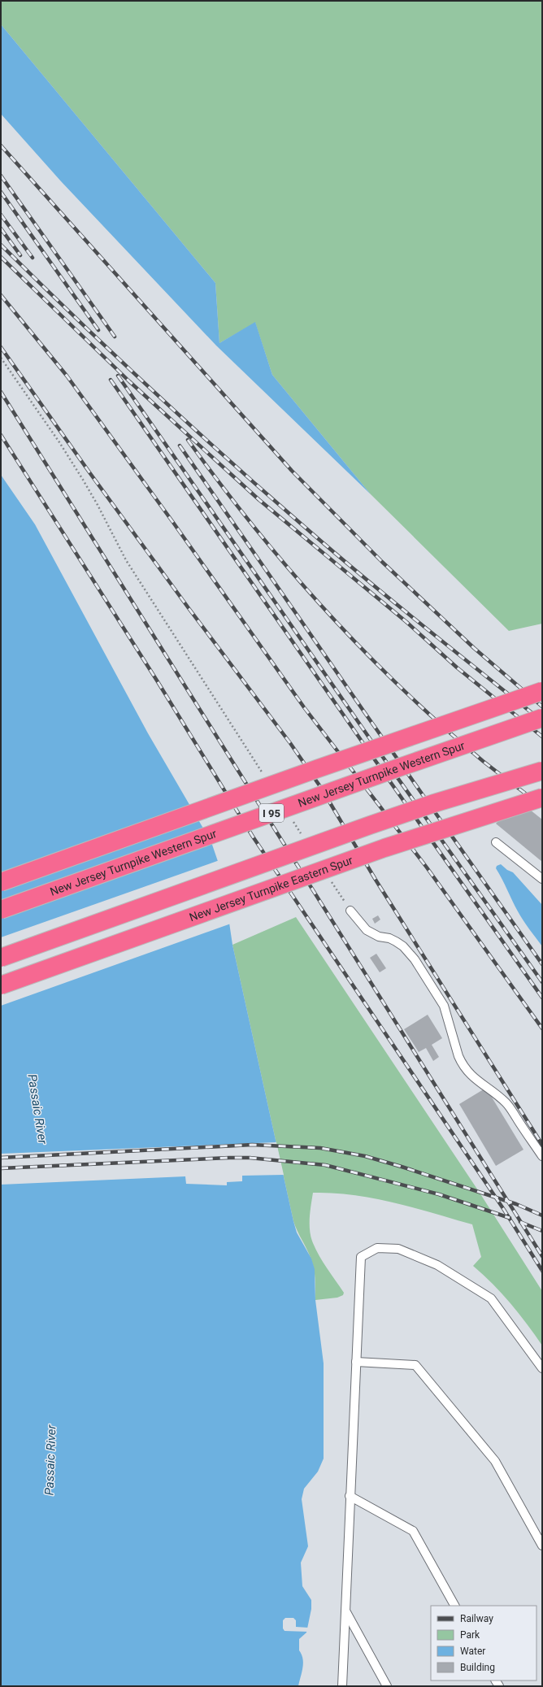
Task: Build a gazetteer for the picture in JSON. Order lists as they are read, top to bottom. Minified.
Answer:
{"streets":{"highway":["New Jersey Turnpike Western Spur","I 95","New Jersey Turnpike Eastern Spur"]},"water":["Passaic River"],"legend":["Railway","Park","Water","Building"]}
